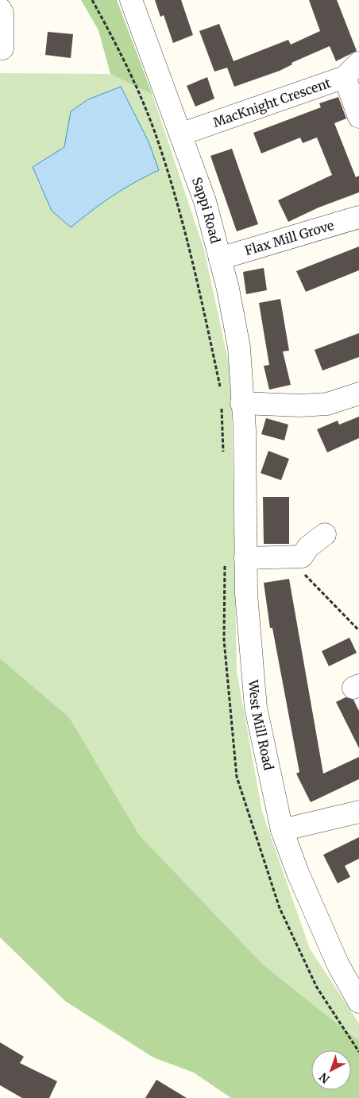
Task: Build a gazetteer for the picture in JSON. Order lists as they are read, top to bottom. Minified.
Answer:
{"streets":{"street":["MacKnight Crescent","Sappi Road","Flax Mill Grove","West Mill Road"]},"crossings":[["MacKnight Crescent","Sappi Road"],["Sappi Road","Flax Mill Grove"],["Sappi Road","West Mill Road"]],"north":"bottom left"}
